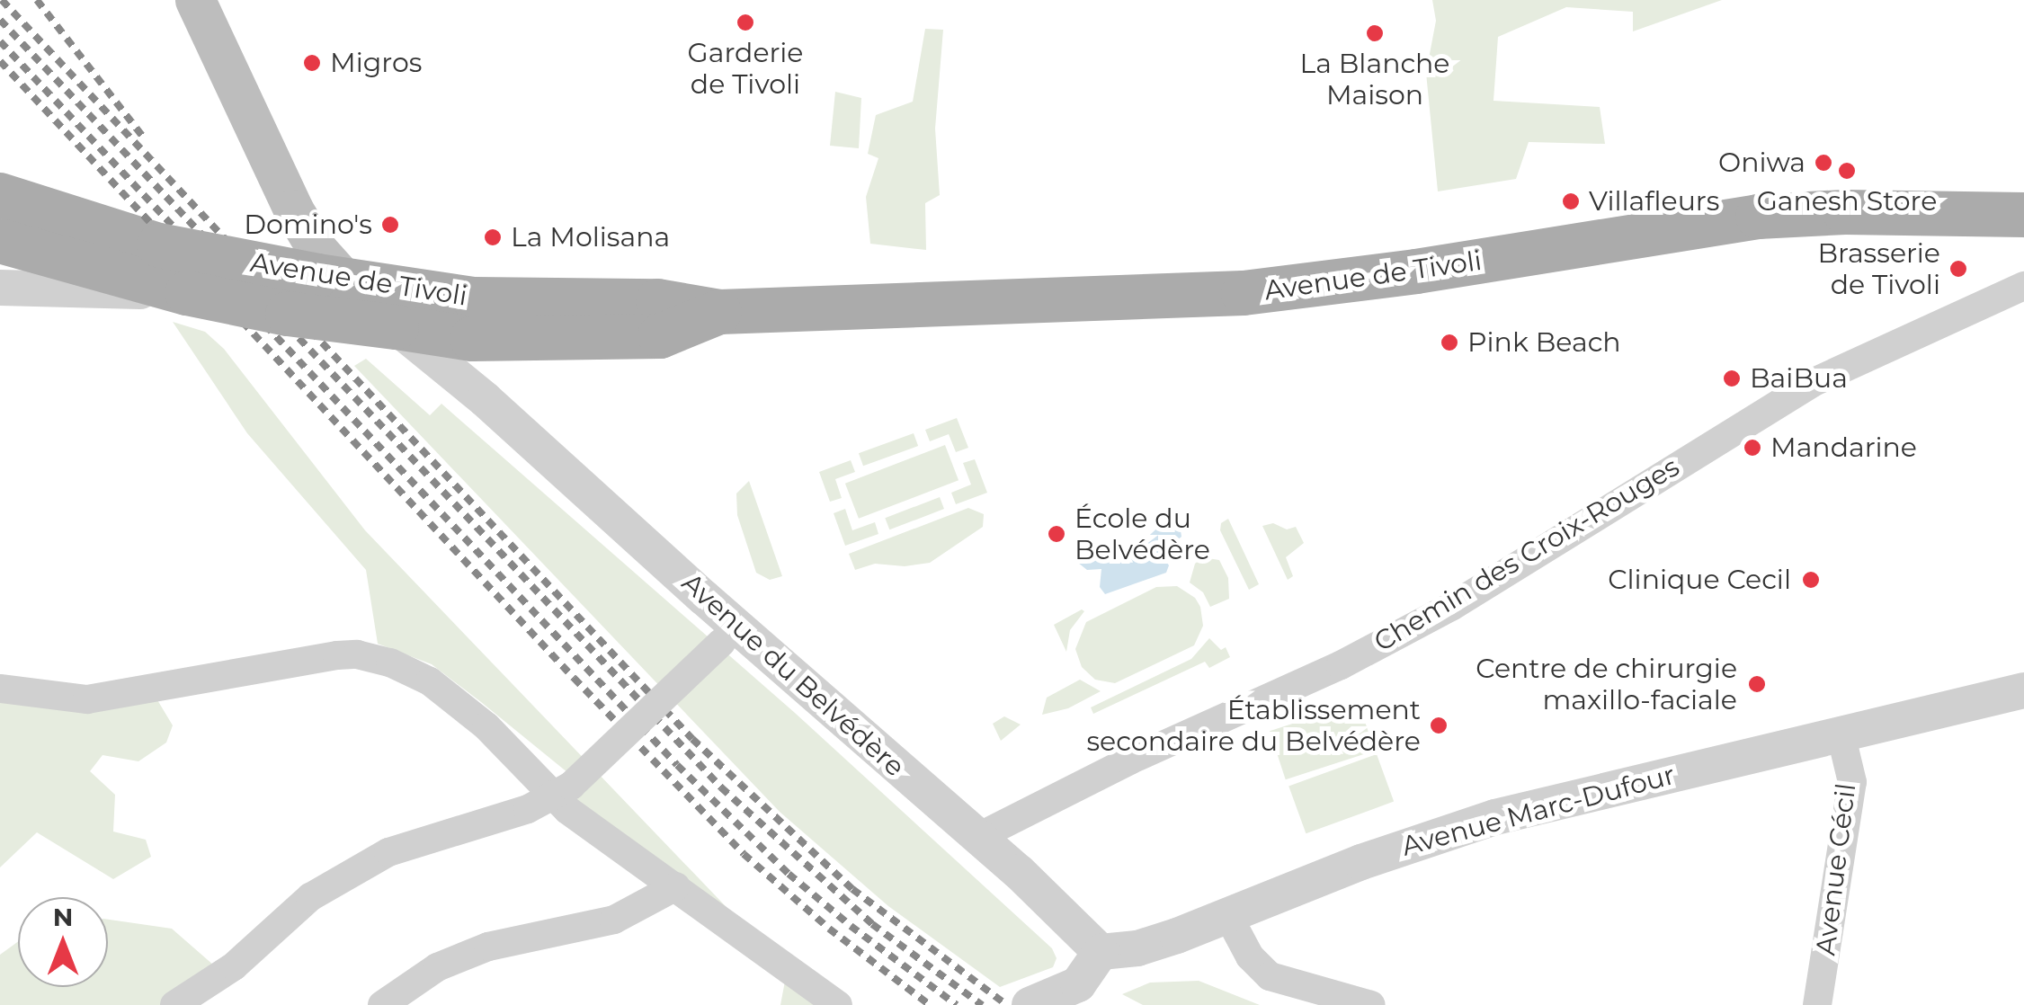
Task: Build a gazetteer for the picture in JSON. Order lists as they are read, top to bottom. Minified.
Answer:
{"streets":{"main road":["Avenue de Tivoli","Avenue du Belvédère"],"street":["Chemin des Croix-Rouges","Avenue Marc-Dufour","Avenue Cécil"]},"crossings":[["Avenue de Tivoli","Avenue du Belvédère"],["Chemin des Croix-Rouges","Avenue du Belvédère"],["Avenue du Belvédère","Avenue Marc-Dufour"],["Avenue Marc-Dufour","Avenue Cécil"]],"places":["Garderie de Tivoli","La Blanche Maison","Migros","Oniwa","Ganesh Store","Villafleurs","Domino's","La Molisana","Brasserie de Tivoli","Pink Beach","BaiBua","Mandarine","École du Belvédère","Clinique Cecil","Centre de chirurgie maxillo-faciale","Établissement secondaire du Belvédère"],"north":"top"}
